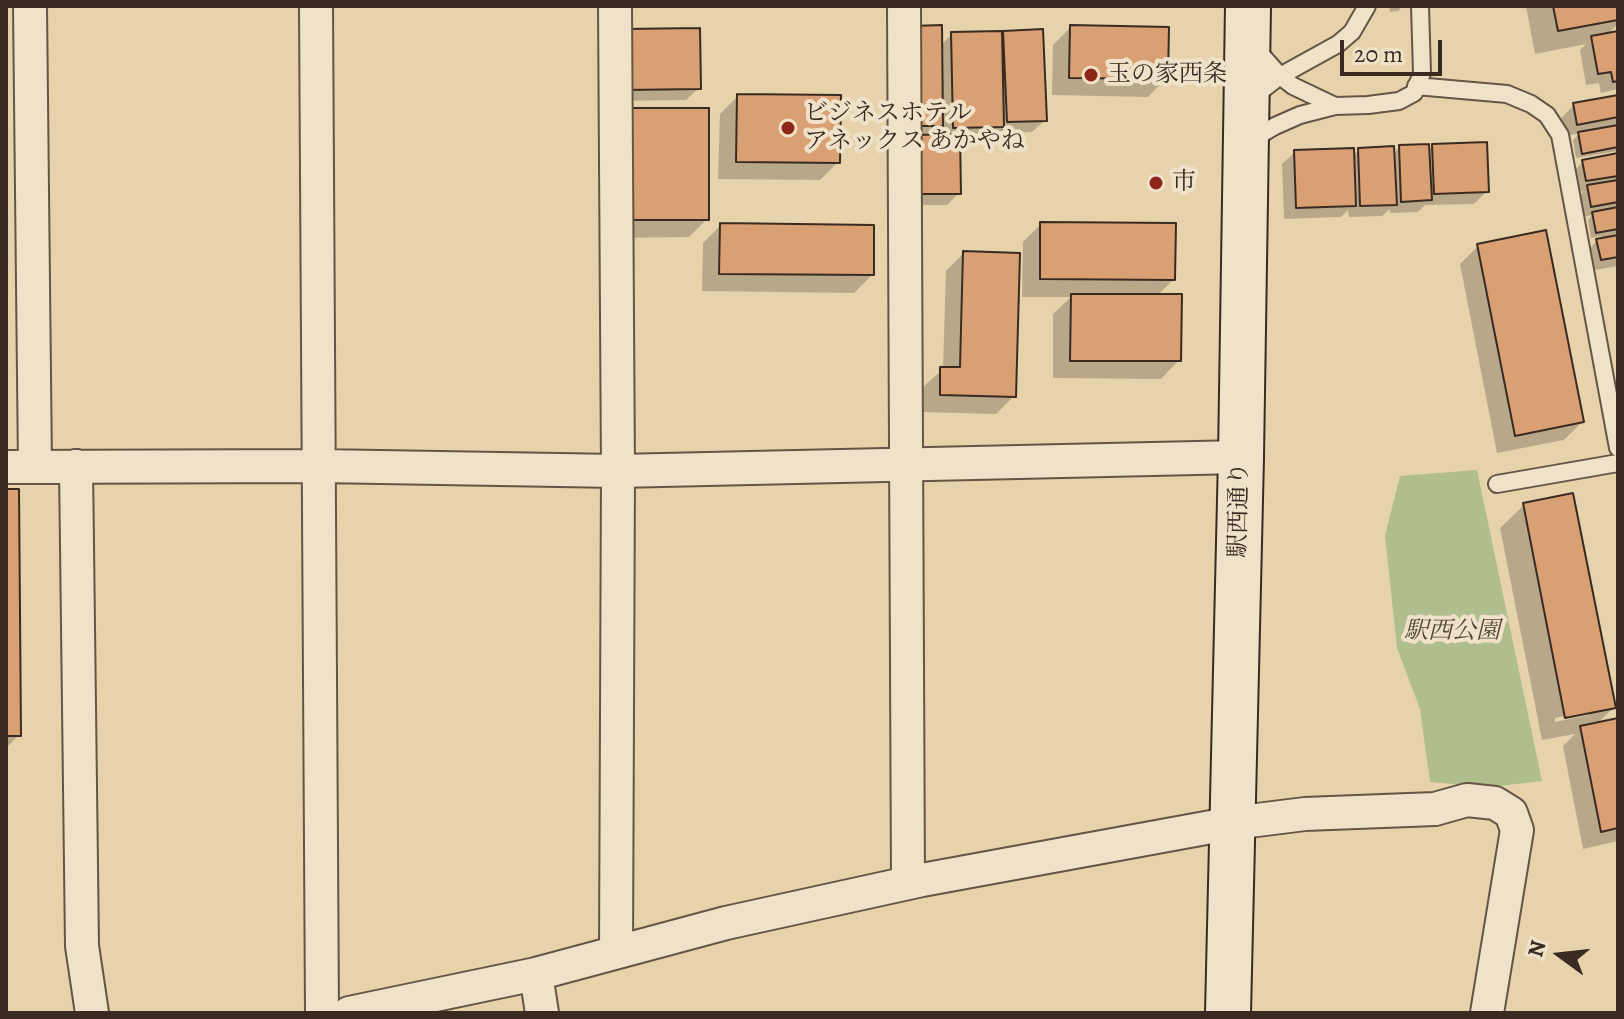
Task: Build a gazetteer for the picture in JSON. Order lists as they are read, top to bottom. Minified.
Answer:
{"streets":{"street":["駅西通り"]},"parks":["駅西公園"],"places":["玉の家西条","ビジネスホテル アネックス あかやね","市"],"scale_bar":"20 m","north":"left"}
